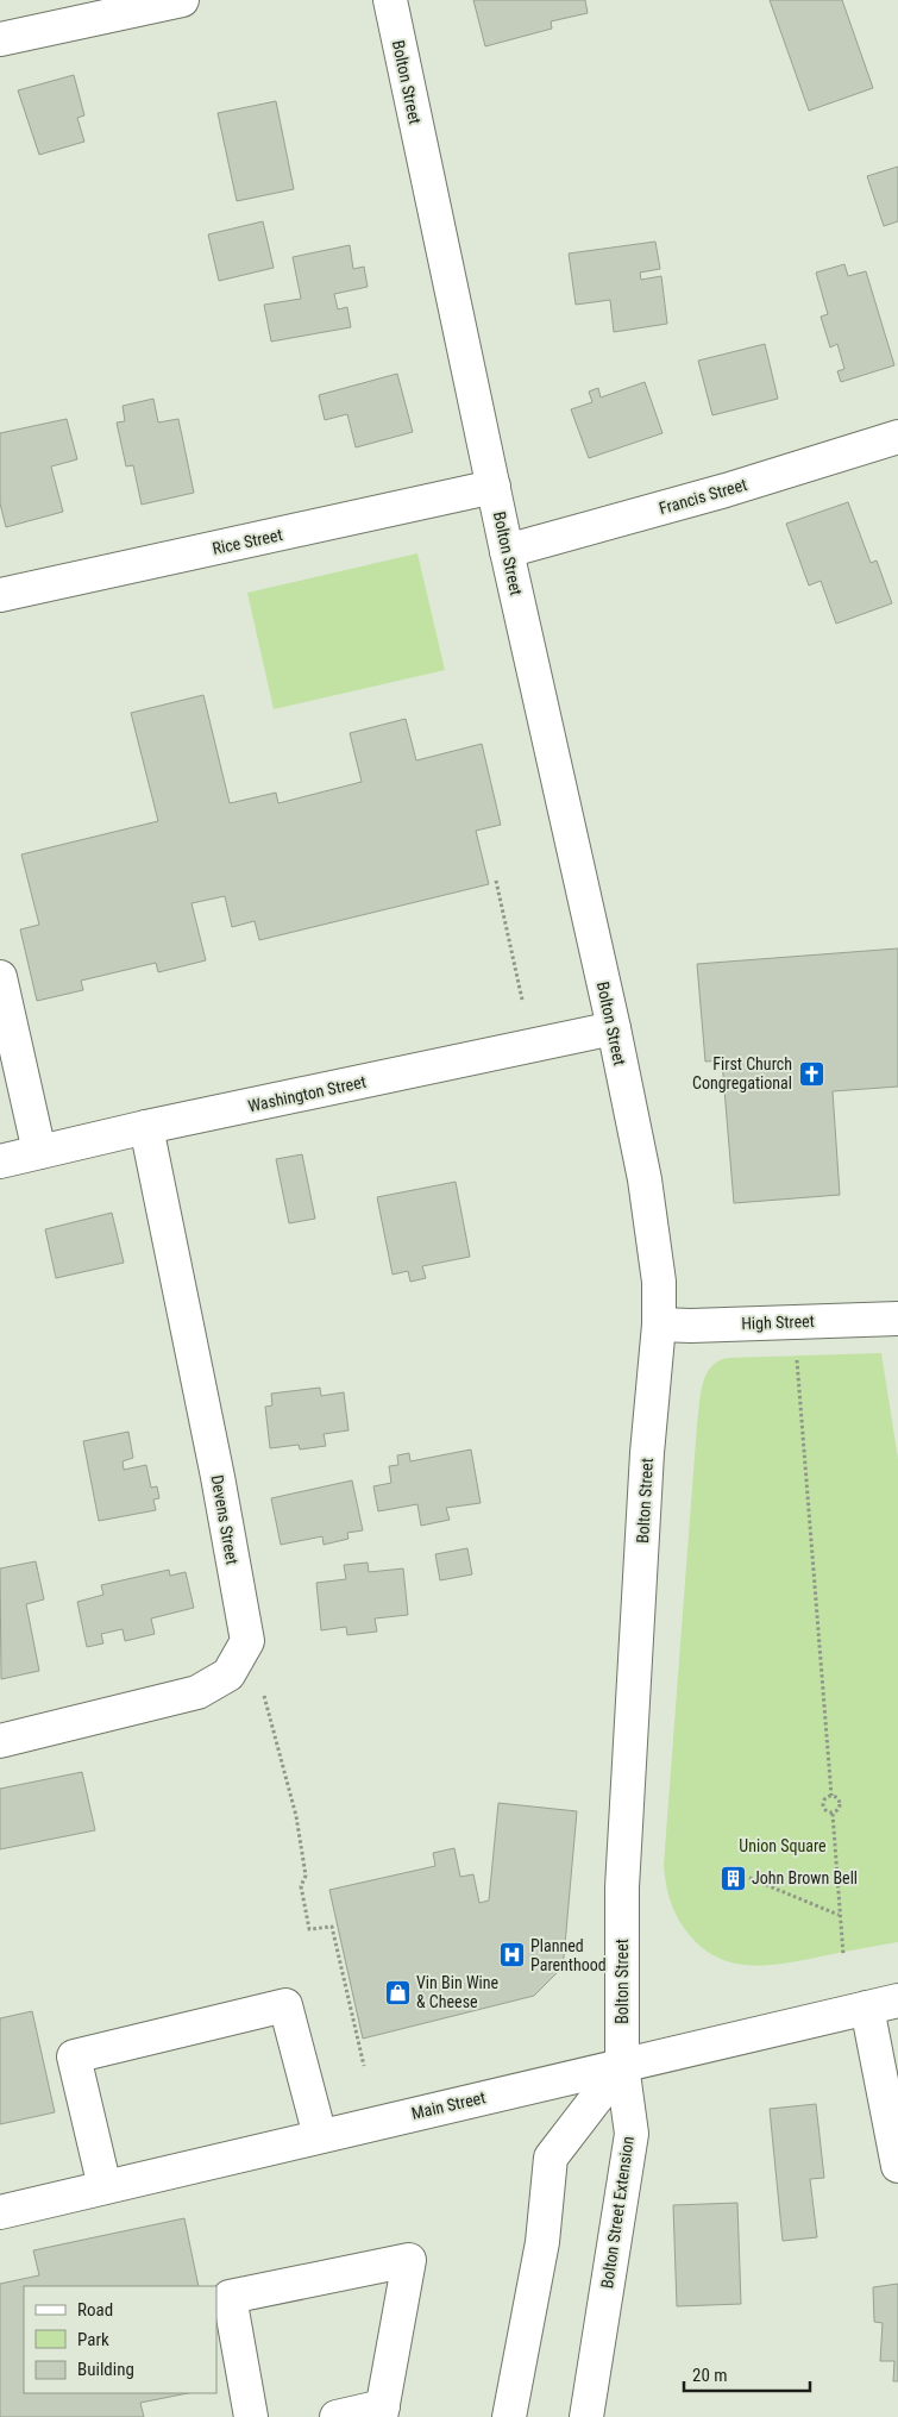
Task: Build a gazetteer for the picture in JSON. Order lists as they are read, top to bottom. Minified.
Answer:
{"streets":{"main road":["Bolton Street","Francis Street","Rice Street","Washington Street","High Street","Devens Street","Main Street","Bolton Street Extension"]},"crossings":[["Bolton Street","Francis Street"],["Bolton Street","Rice Street"],["Bolton Street","Washington Street"],["Bolton Street","High Street"],["Bolton Street","Main Street"],["Bolton Street","Bolton Street Extension"],["Washington Street","Devens Street"],["Main Street","Bolton Street Extension"]],"parks":["Union Square"],"places":{"church":["First Church Congregational"],"building":["John Brown Bell"],"hospital":["Planned Parenthood"],"shop":["Vin Bin Wine & Cheese"]},"legend":["Road","Park","Building"],"scale_bar":"20 m"}
